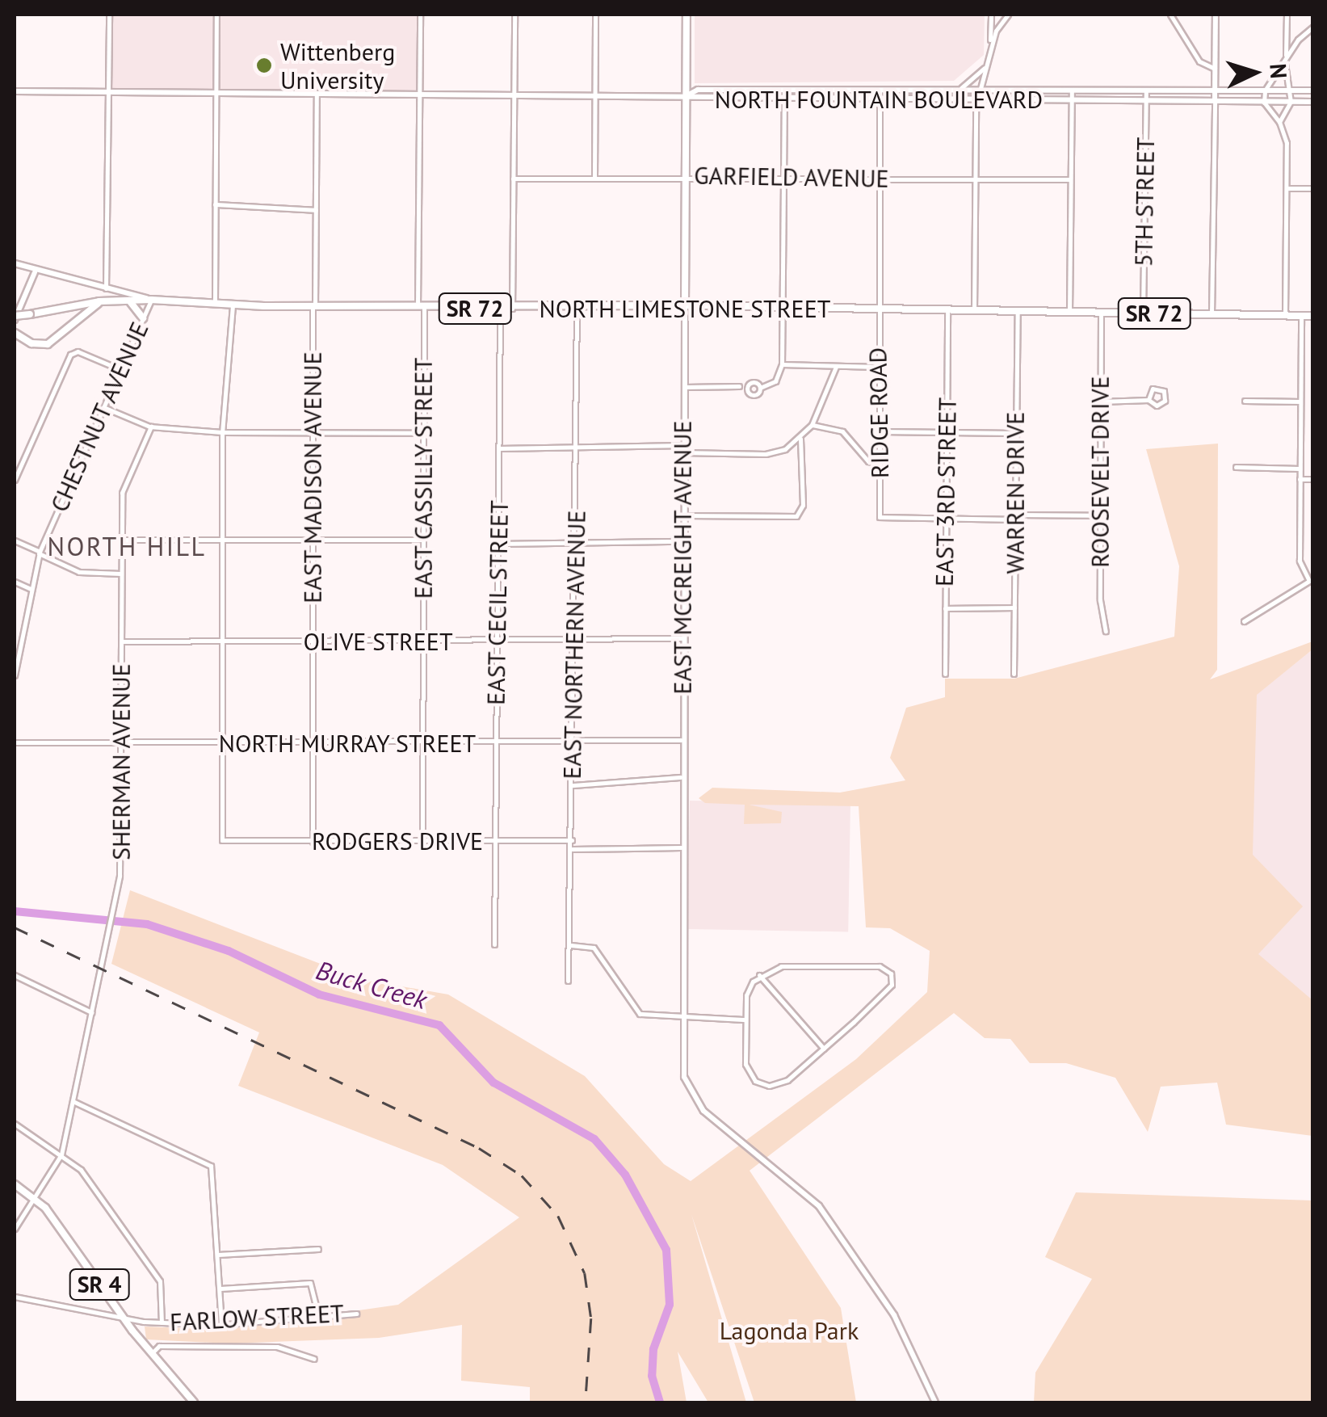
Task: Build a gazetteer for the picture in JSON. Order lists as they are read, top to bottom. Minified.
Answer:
{"streets":{"main road":["SR 72","NORTH LIMESTONE STREET","EAST MCCREIGHT AVENUE","SR 4"],"street":["NORTH FOUNTAIN BOULEVARD","GARFIELD AVENUE","5TH STREET","RIDGE ROAD","CHESTNUT AVENUE","ROOSEVELT DRIVE","EAST MADISON AVENUE","EAST CASSILLY STREET","EAST 3RD STREET","WARREN DRIVE","EAST CECIL STREET","OLIVE STREET","EAST NORTHERN AVENUE","NORTH MURRAY STREET","SHERMAN AVENUE","RODGERS DRIVE","FARLOW STREET"]},"crossings":[["NORTH FOUNTAIN BOULEVARD","5TH STREET"],["NORTH FOUNTAIN BOULEVARD","RIDGE ROAD"],["NORTH FOUNTAIN BOULEVARD","EAST MCCREIGHT AVENUE"],["GARFIELD AVENUE","RIDGE ROAD"],["GARFIELD AVENUE","EAST MCCREIGHT AVENUE"],["5TH STREET","NORTH LIMESTONE STREET"],["SR 72","NORTH LIMESTONE STREET"],["SR 72","CHESTNUT AVENUE"],["NORTH LIMESTONE STREET","RIDGE ROAD"],["NORTH LIMESTONE STREET","CHESTNUT AVENUE"],["NORTH LIMESTONE STREET","ROOSEVELT DRIVE"],["NORTH LIMESTONE STREET","EAST MADISON AVENUE"],["NORTH LIMESTONE STREET","EAST CASSILLY STREET"],["NORTH LIMESTONE STREET","EAST 3RD STREET"],["NORTH LIMESTONE STREET","WARREN DRIVE"],["NORTH LIMESTONE STREET","EAST MCCREIGHT AVENUE"],["NORTH LIMESTONE STREET","EAST CECIL STREET"],["NORTH LIMESTONE STREET","EAST NORTHERN AVENUE"],["RIDGE ROAD","EAST 3RD STREET"],["EAST MADISON AVENUE","OLIVE STREET"],["EAST MADISON AVENUE","NORTH MURRAY STREET"],["EAST MADISON AVENUE","RODGERS DRIVE"],["EAST CASSILLY STREET","OLIVE STREET"],["EAST CASSILLY STREET","NORTH MURRAY STREET"],["EAST CASSILLY STREET","RODGERS DRIVE"],["EAST MCCREIGHT AVENUE","OLIVE STREET"],["EAST MCCREIGHT AVENUE","NORTH MURRAY STREET"],["EAST CECIL STREET","OLIVE STREET"],["EAST CECIL STREET","NORTH MURRAY STREET"],["EAST CECIL STREET","RODGERS DRIVE"],["OLIVE STREET","EAST NORTHERN AVENUE"],["OLIVE STREET","SHERMAN AVENUE"],["EAST NORTHERN AVENUE","NORTH MURRAY STREET"],["EAST NORTHERN AVENUE","RODGERS DRIVE"],["NORTH MURRAY STREET","SHERMAN AVENUE"],["NORTH MURRAY STREET","RODGERS DRIVE"],["SHERMAN AVENUE","SR 4"],["SR 4","FARLOW STREET"]],"districts":["NORTH HILL"],"water":["Buck Creek"],"parks":["Lagonda Park"],"places":["Wittenberg University"],"north":"right"}
